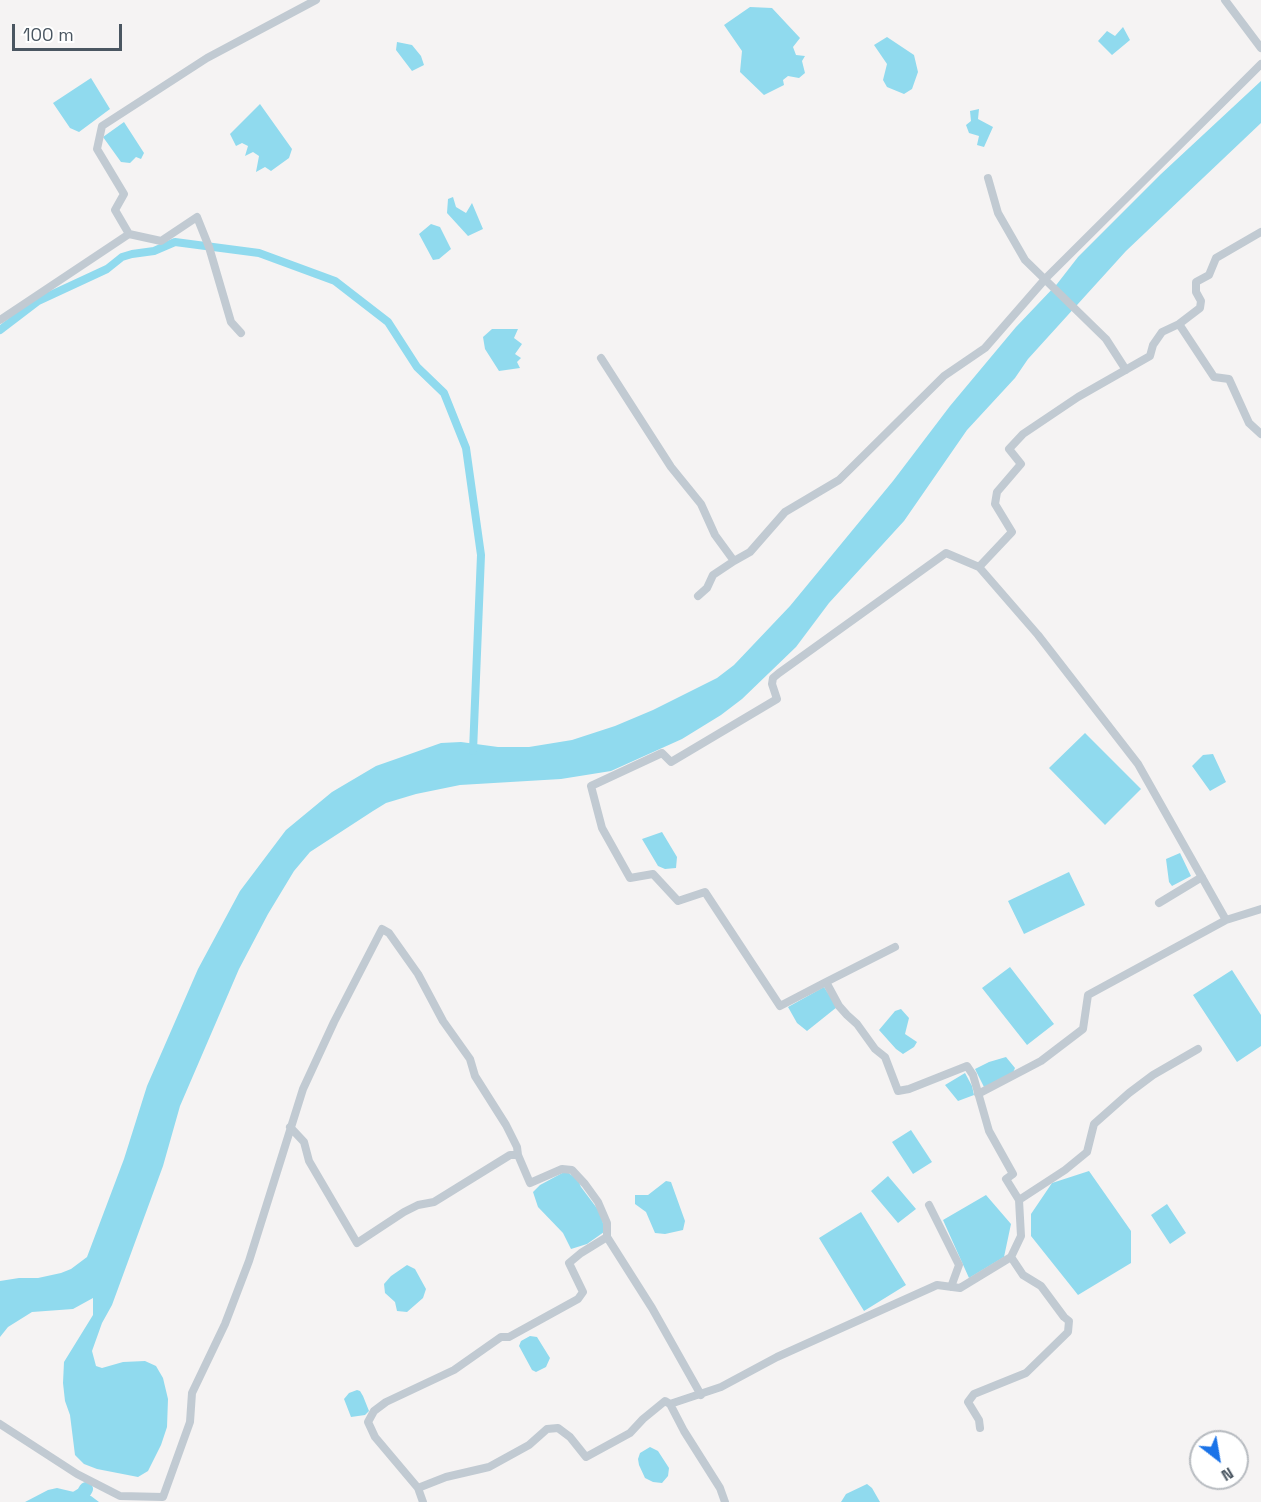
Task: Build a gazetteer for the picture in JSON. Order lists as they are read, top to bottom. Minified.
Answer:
{"scale_bar":"100 m","north":"bottom right"}
